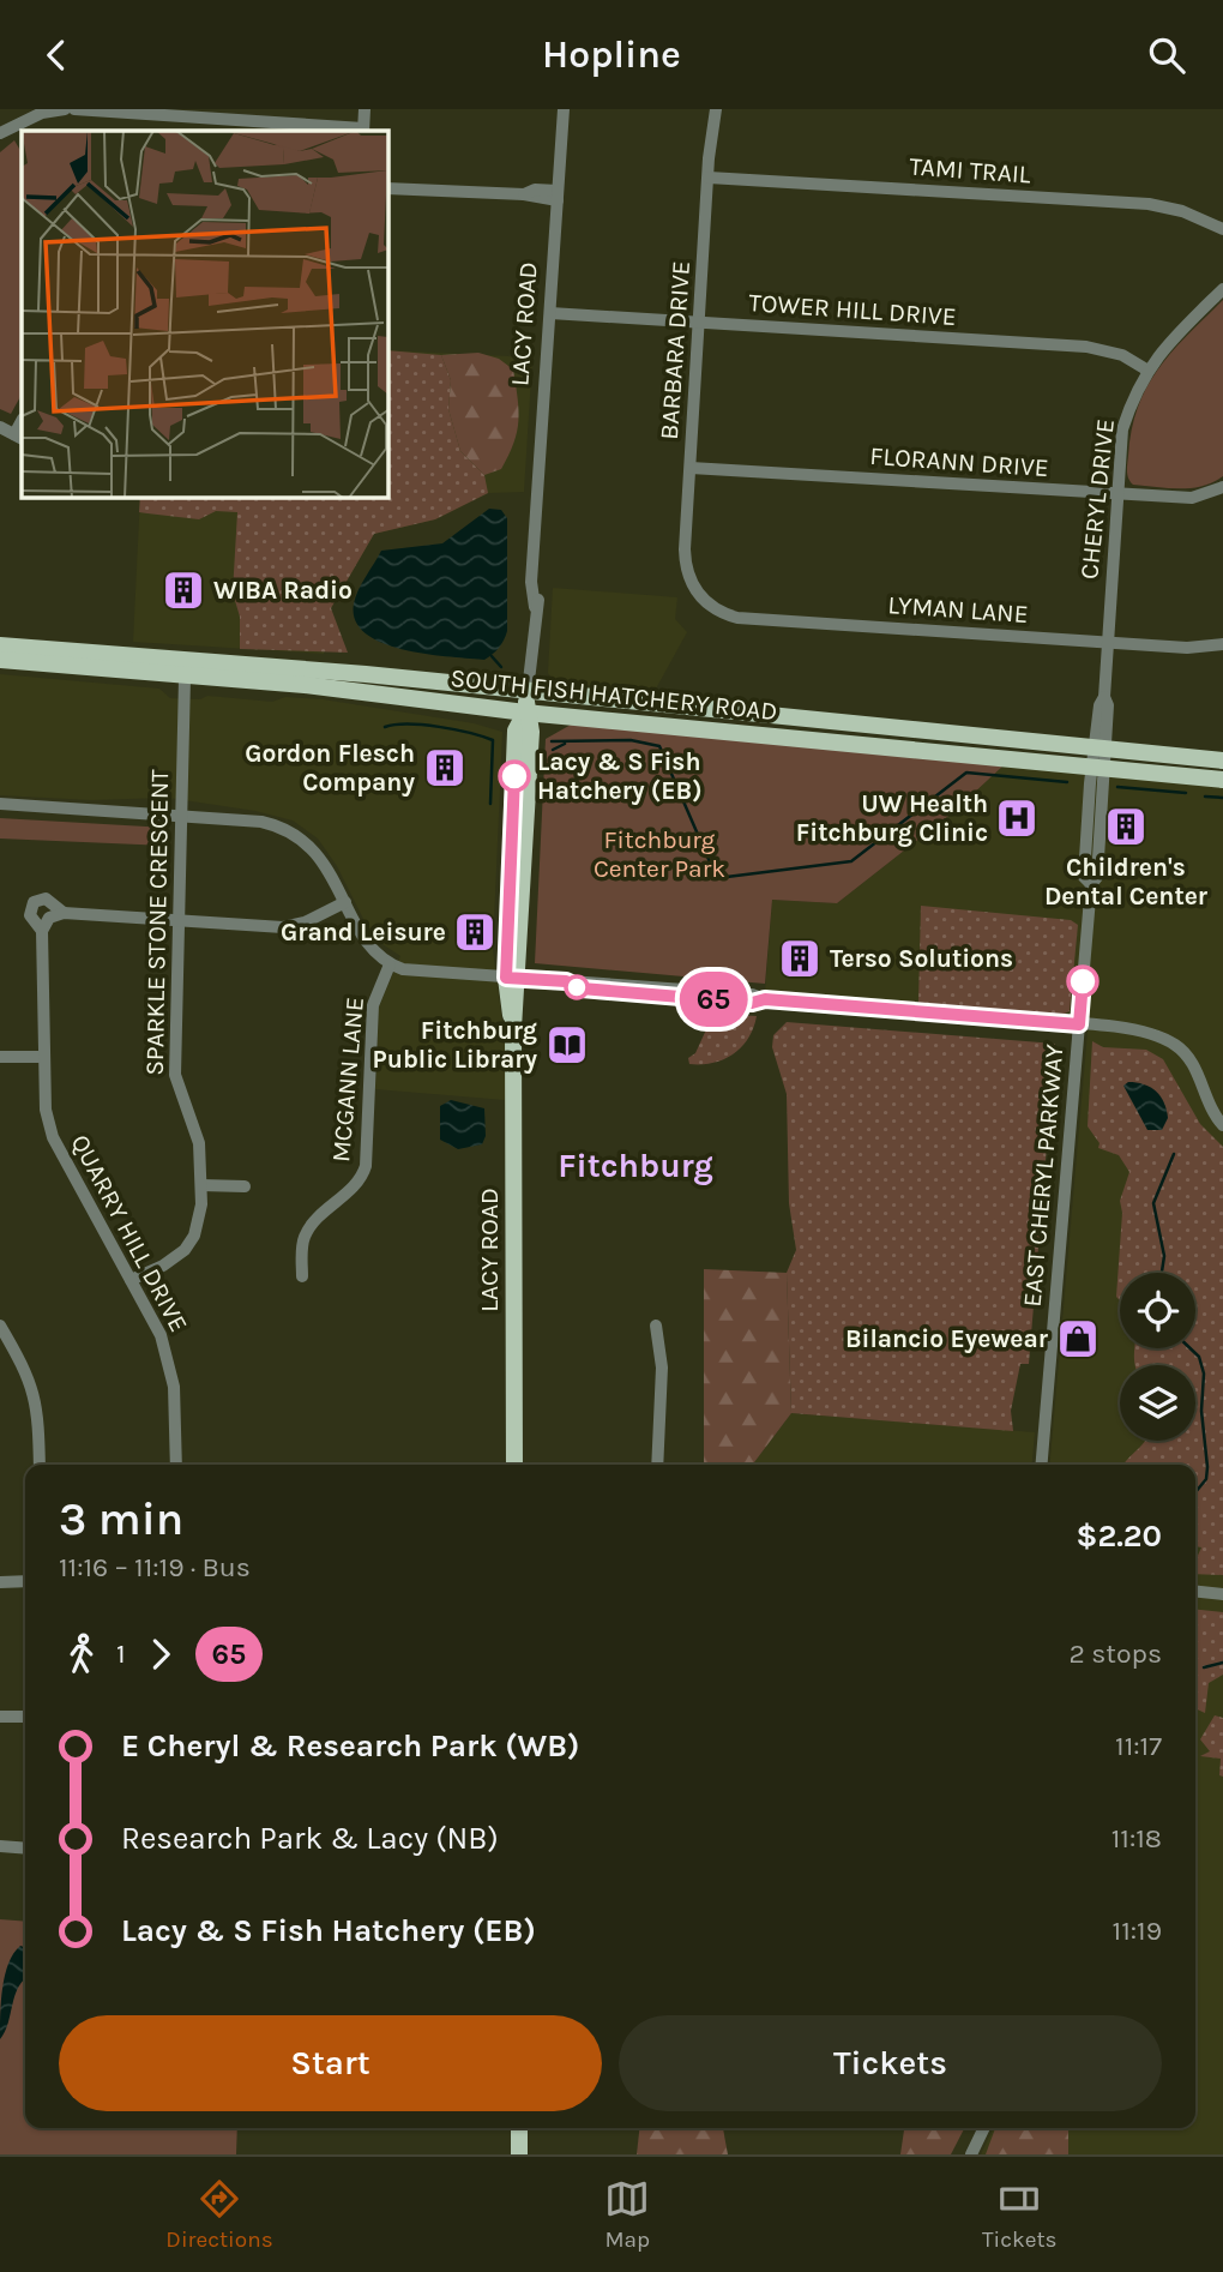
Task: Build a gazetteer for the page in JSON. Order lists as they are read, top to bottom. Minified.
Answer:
{"streets":{"main road":["LACY ROAD","SOUTH FISH HATCHERY ROAD"],"street":["TAMI TRAIL","TOWER HILL DRIVE","BARBARA DRIVE","FLORANN DRIVE","CHERYL DRIVE","LYMAN LANE","SPARKLE STONE CRESCENT","MCGANN LANE","EAST CHERYL PARKWAY","QUARRY HILL DRIVE"]},"crossings":[["TAMI TRAIL","BARBARA DRIVE"],["TOWER HILL DRIVE","LACY ROAD"],["TOWER HILL DRIVE","BARBARA DRIVE"],["TOWER HILL DRIVE","CHERYL DRIVE"],["LACY ROAD","SOUTH FISH HATCHERY ROAD"],["BARBARA DRIVE","FLORANN DRIVE"],["BARBARA DRIVE","LYMAN LANE"],["FLORANN DRIVE","CHERYL DRIVE"],["CHERYL DRIVE","LYMAN LANE"],["CHERYL DRIVE","SOUTH FISH HATCHERY ROAD"],["CHERYL DRIVE","EAST CHERYL PARKWAY"],["SOUTH FISH HATCHERY ROAD","SPARKLE STONE CRESCENT"],["SOUTH FISH HATCHERY ROAD","EAST CHERYL PARKWAY"],["SPARKLE STONE CRESCENT","QUARRY HILL DRIVE"]],"districts":["Fitchburg"],"parks":["Fitchburg Center Park"],"places":{"building":["WIBA Radio","Gordon Flesch Company","Children's Dental Center","Grand Leisure","Terso Solutions"],"other":["Lacy & S Fish Hatchery (EB)"],"hospital":["UW Health Fitchburg Clinic"],"library":["Fitchburg Public Library"],"shop":["Bilancio Eyewear"]},"lines":["bus line 65"],"page":{"header":"Hopline","on_map":"65","heading":["3 min","11:16 – 11:19 · Bus","$2.20"],"legs":["1","65","2 stops"],"list":[{"name":"E Cheryl & Research Park (WB)","value":"11:17"},{"name":"Research Park & Lacy (NB)","value":"11:18"},{"name":"Lacy & S Fish Hatchery (EB)","value":"11:19"}],"buttons":["Start","Tickets"],"tabs":["Directions","Map","Tickets"]}}
